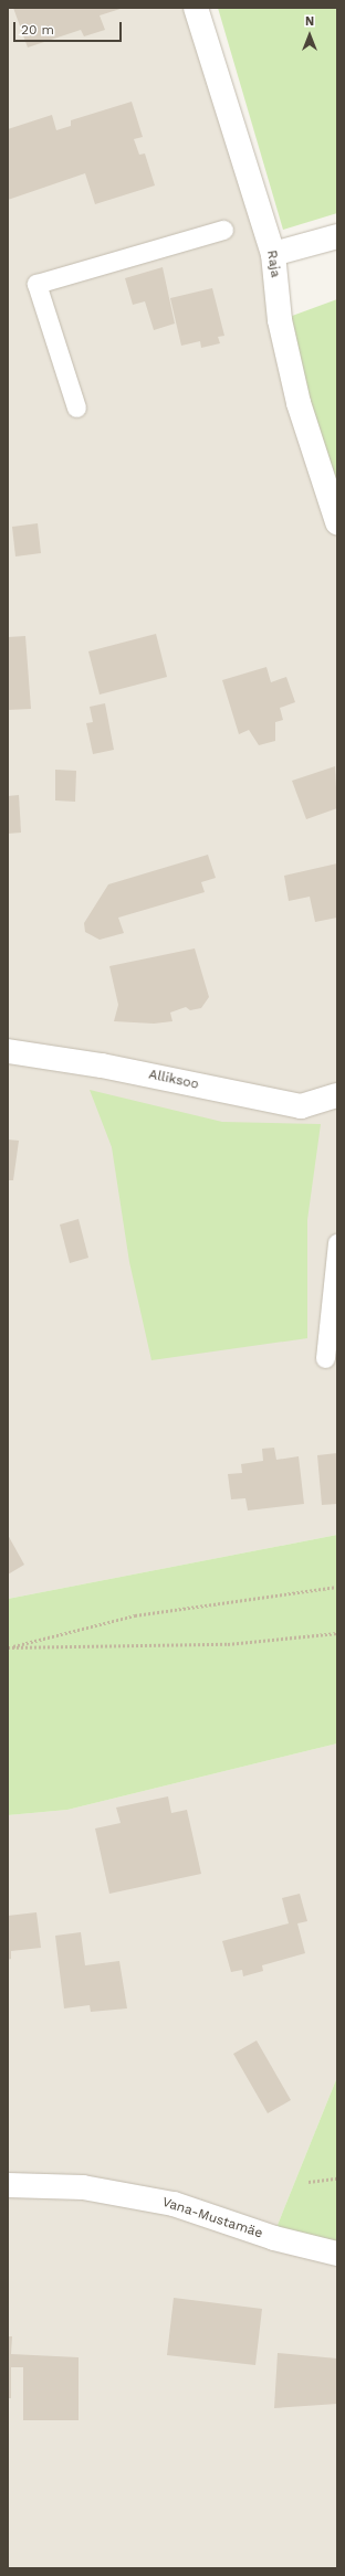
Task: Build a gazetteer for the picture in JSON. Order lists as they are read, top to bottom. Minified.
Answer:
{"streets":{"street":["Raja","Alliksoo","Vana-Mustamäe"]},"scale_bar":"20 m","north":"top"}
